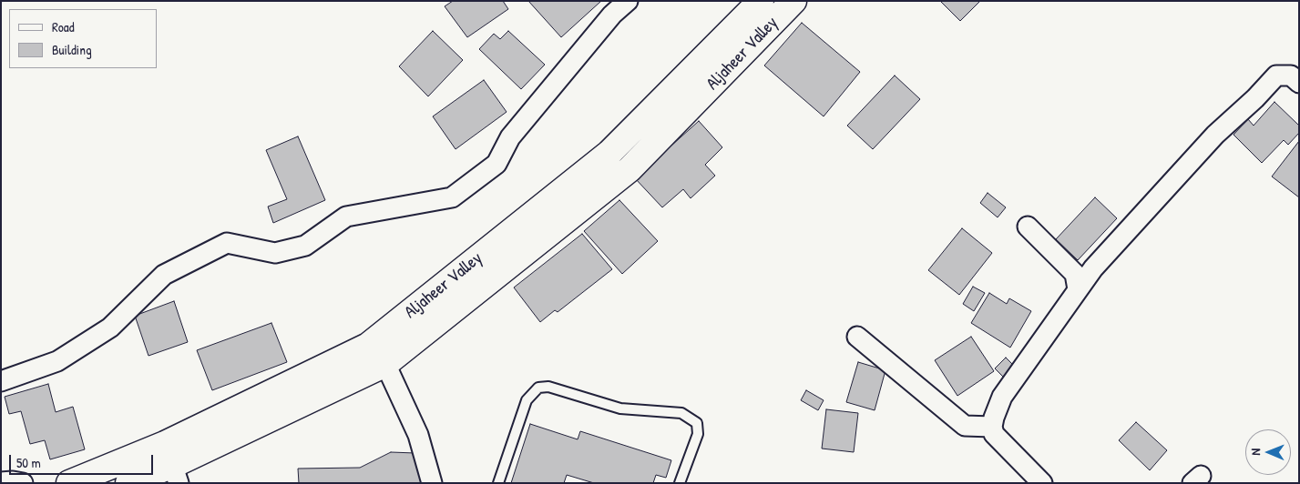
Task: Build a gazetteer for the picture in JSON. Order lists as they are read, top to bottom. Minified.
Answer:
{"streets":{"street":["Aljaheer Valley"]},"legend":["Road","Building"],"scale_bar":"50 m","north":"left"}
